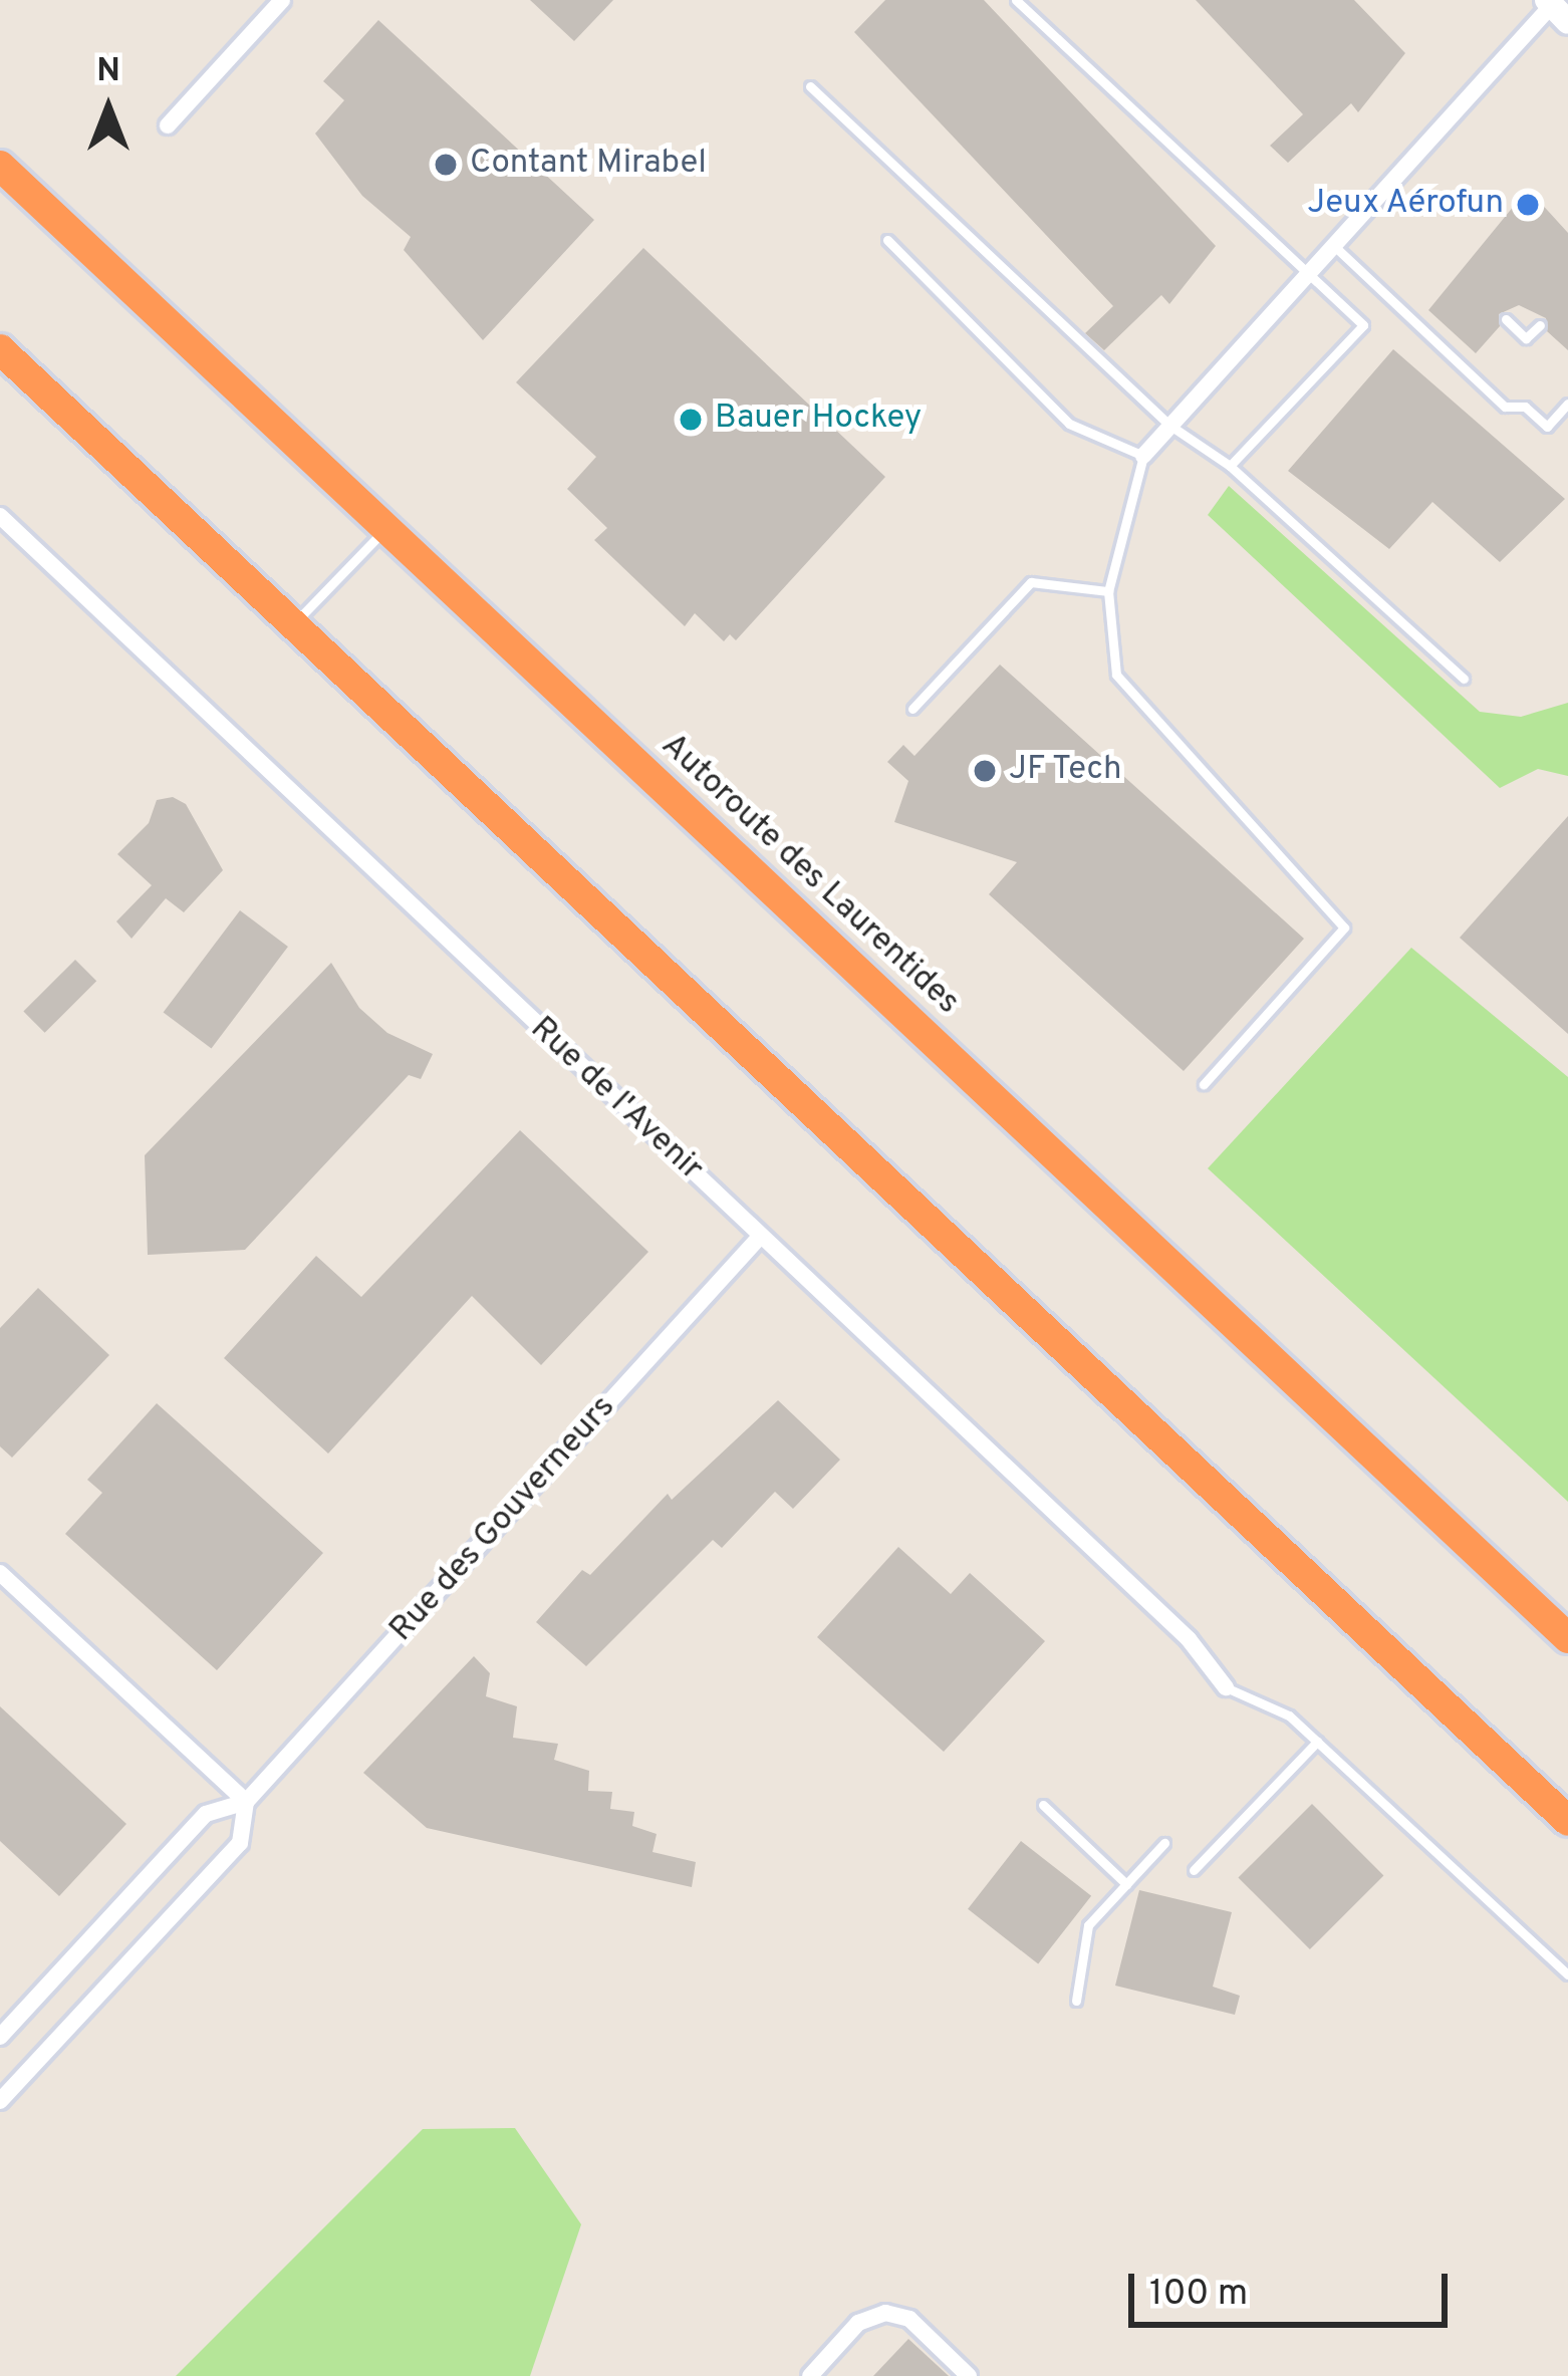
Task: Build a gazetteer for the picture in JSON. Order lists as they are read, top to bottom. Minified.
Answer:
{"streets":{"highway":["Autoroute des Laurentides"],"street":["Rue de l'Avenir","Rue des Gouverneurs"]},"crossings":[["Rue de l'Avenir","Rue des Gouverneurs"]],"places":["Contant Mirabel","Jeux Aérofun","Bauer Hockey","JF Tech"],"scale_bar":"100 m","north":"top"}
